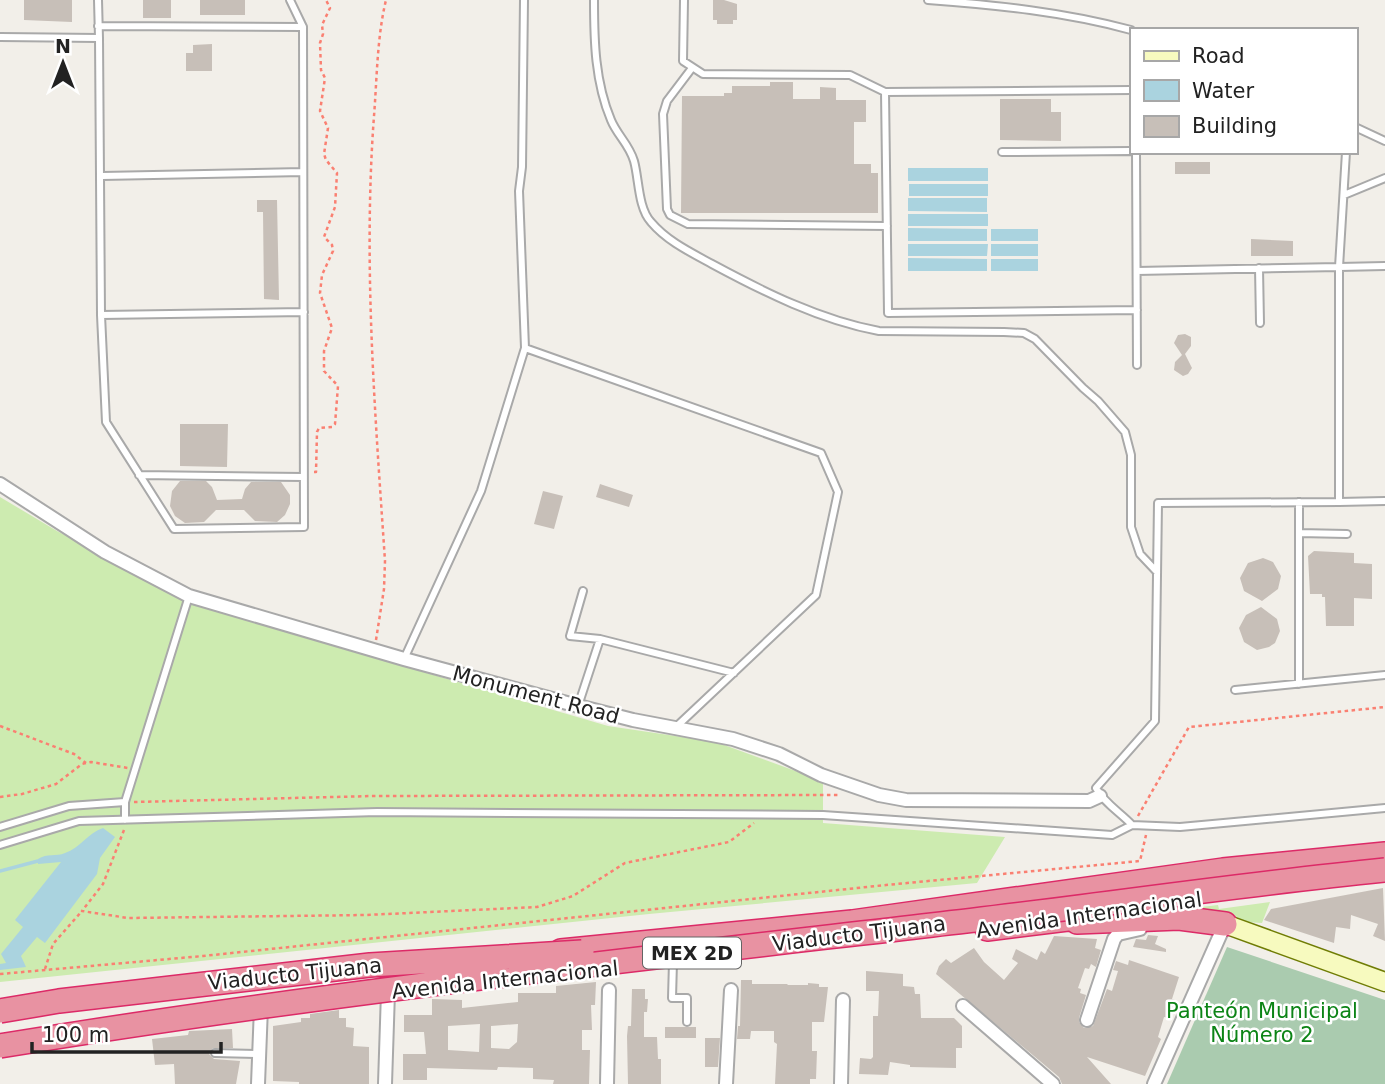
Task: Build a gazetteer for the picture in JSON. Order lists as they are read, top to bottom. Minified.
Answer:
{"streets":{"highway":["Avenida Internacional","Viaducto Tijuana","MEX 2D"],"street":["Monument Road"]},"crossings":[["Avenida Internacional","Viaducto Tijuana"]],"parks":["Panteón Municipal Número 2"],"legend":["Road","Water","Building"],"scale_bar":"100 m","north":"top"}
